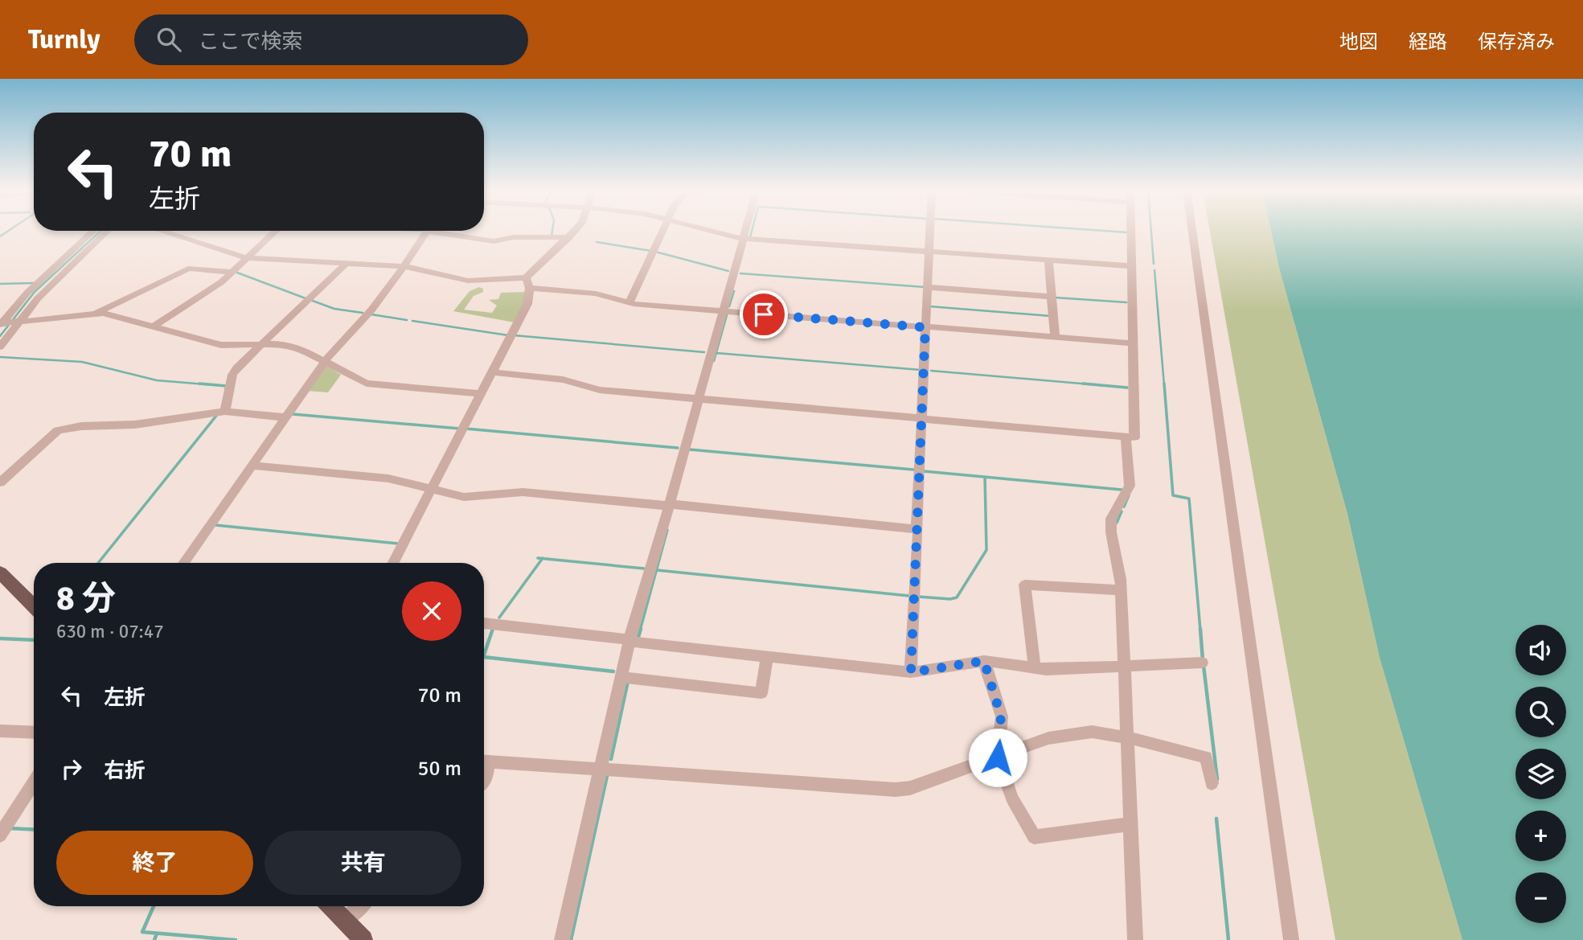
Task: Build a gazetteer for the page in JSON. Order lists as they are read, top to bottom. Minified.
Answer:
{"page":{"header":"Turnly","search":"ここで検索","nav":["地図","経路","保存済み"],"turn":["70 m","左折"],"heading":["8 分","630 m · 07:47"],"map_buttons":["+","−"],"list":[{"name":"左折","value":"70 m"},{"name":"右折","value":"50 m"}],"buttons":["終了","共有"]}}
